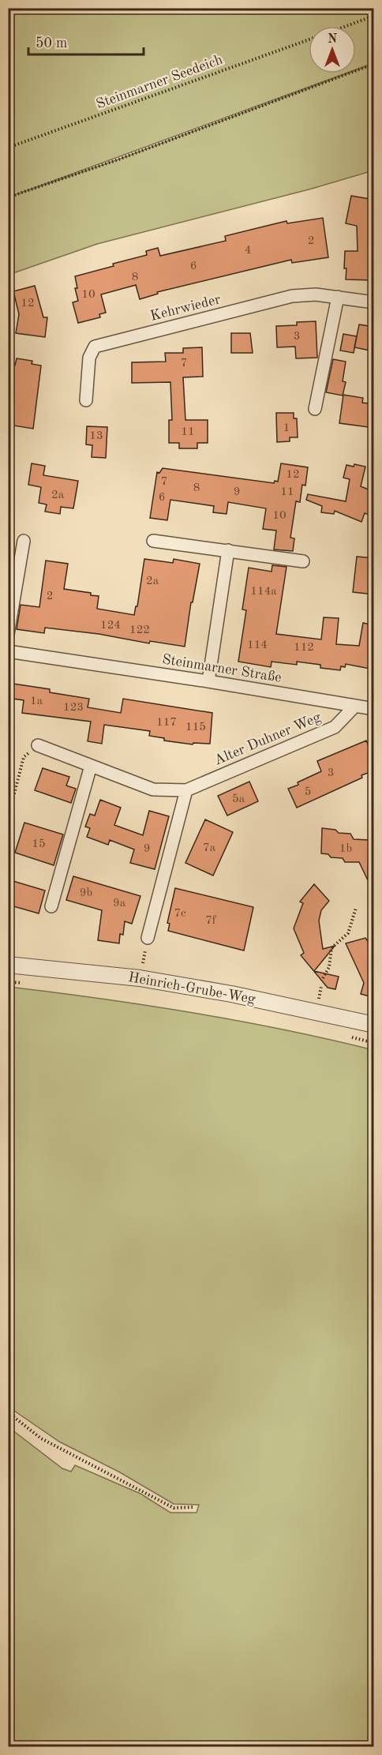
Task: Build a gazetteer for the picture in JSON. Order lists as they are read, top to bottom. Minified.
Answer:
{"streets":{"street":["Kehrwieder","Steinmarner Straße","Alter Duhner Weg","Heinrich-Grube-Weg"],"path":["Steinmarner Seedeich"]},"crossings":[["Steinmarner Straße","Alter Duhner Weg"]],"house_numbers":["2","4","6","8","10","12","3","7","1","11","13","12","7","8","9","11","2a","6","10","2a","114a","2","124","122","114","112","1a","123","117","115","3","5","5a","15","7a","9","1b","9b","9a","7c","7f"],"scale_bar":"50 m","north":"top"}
